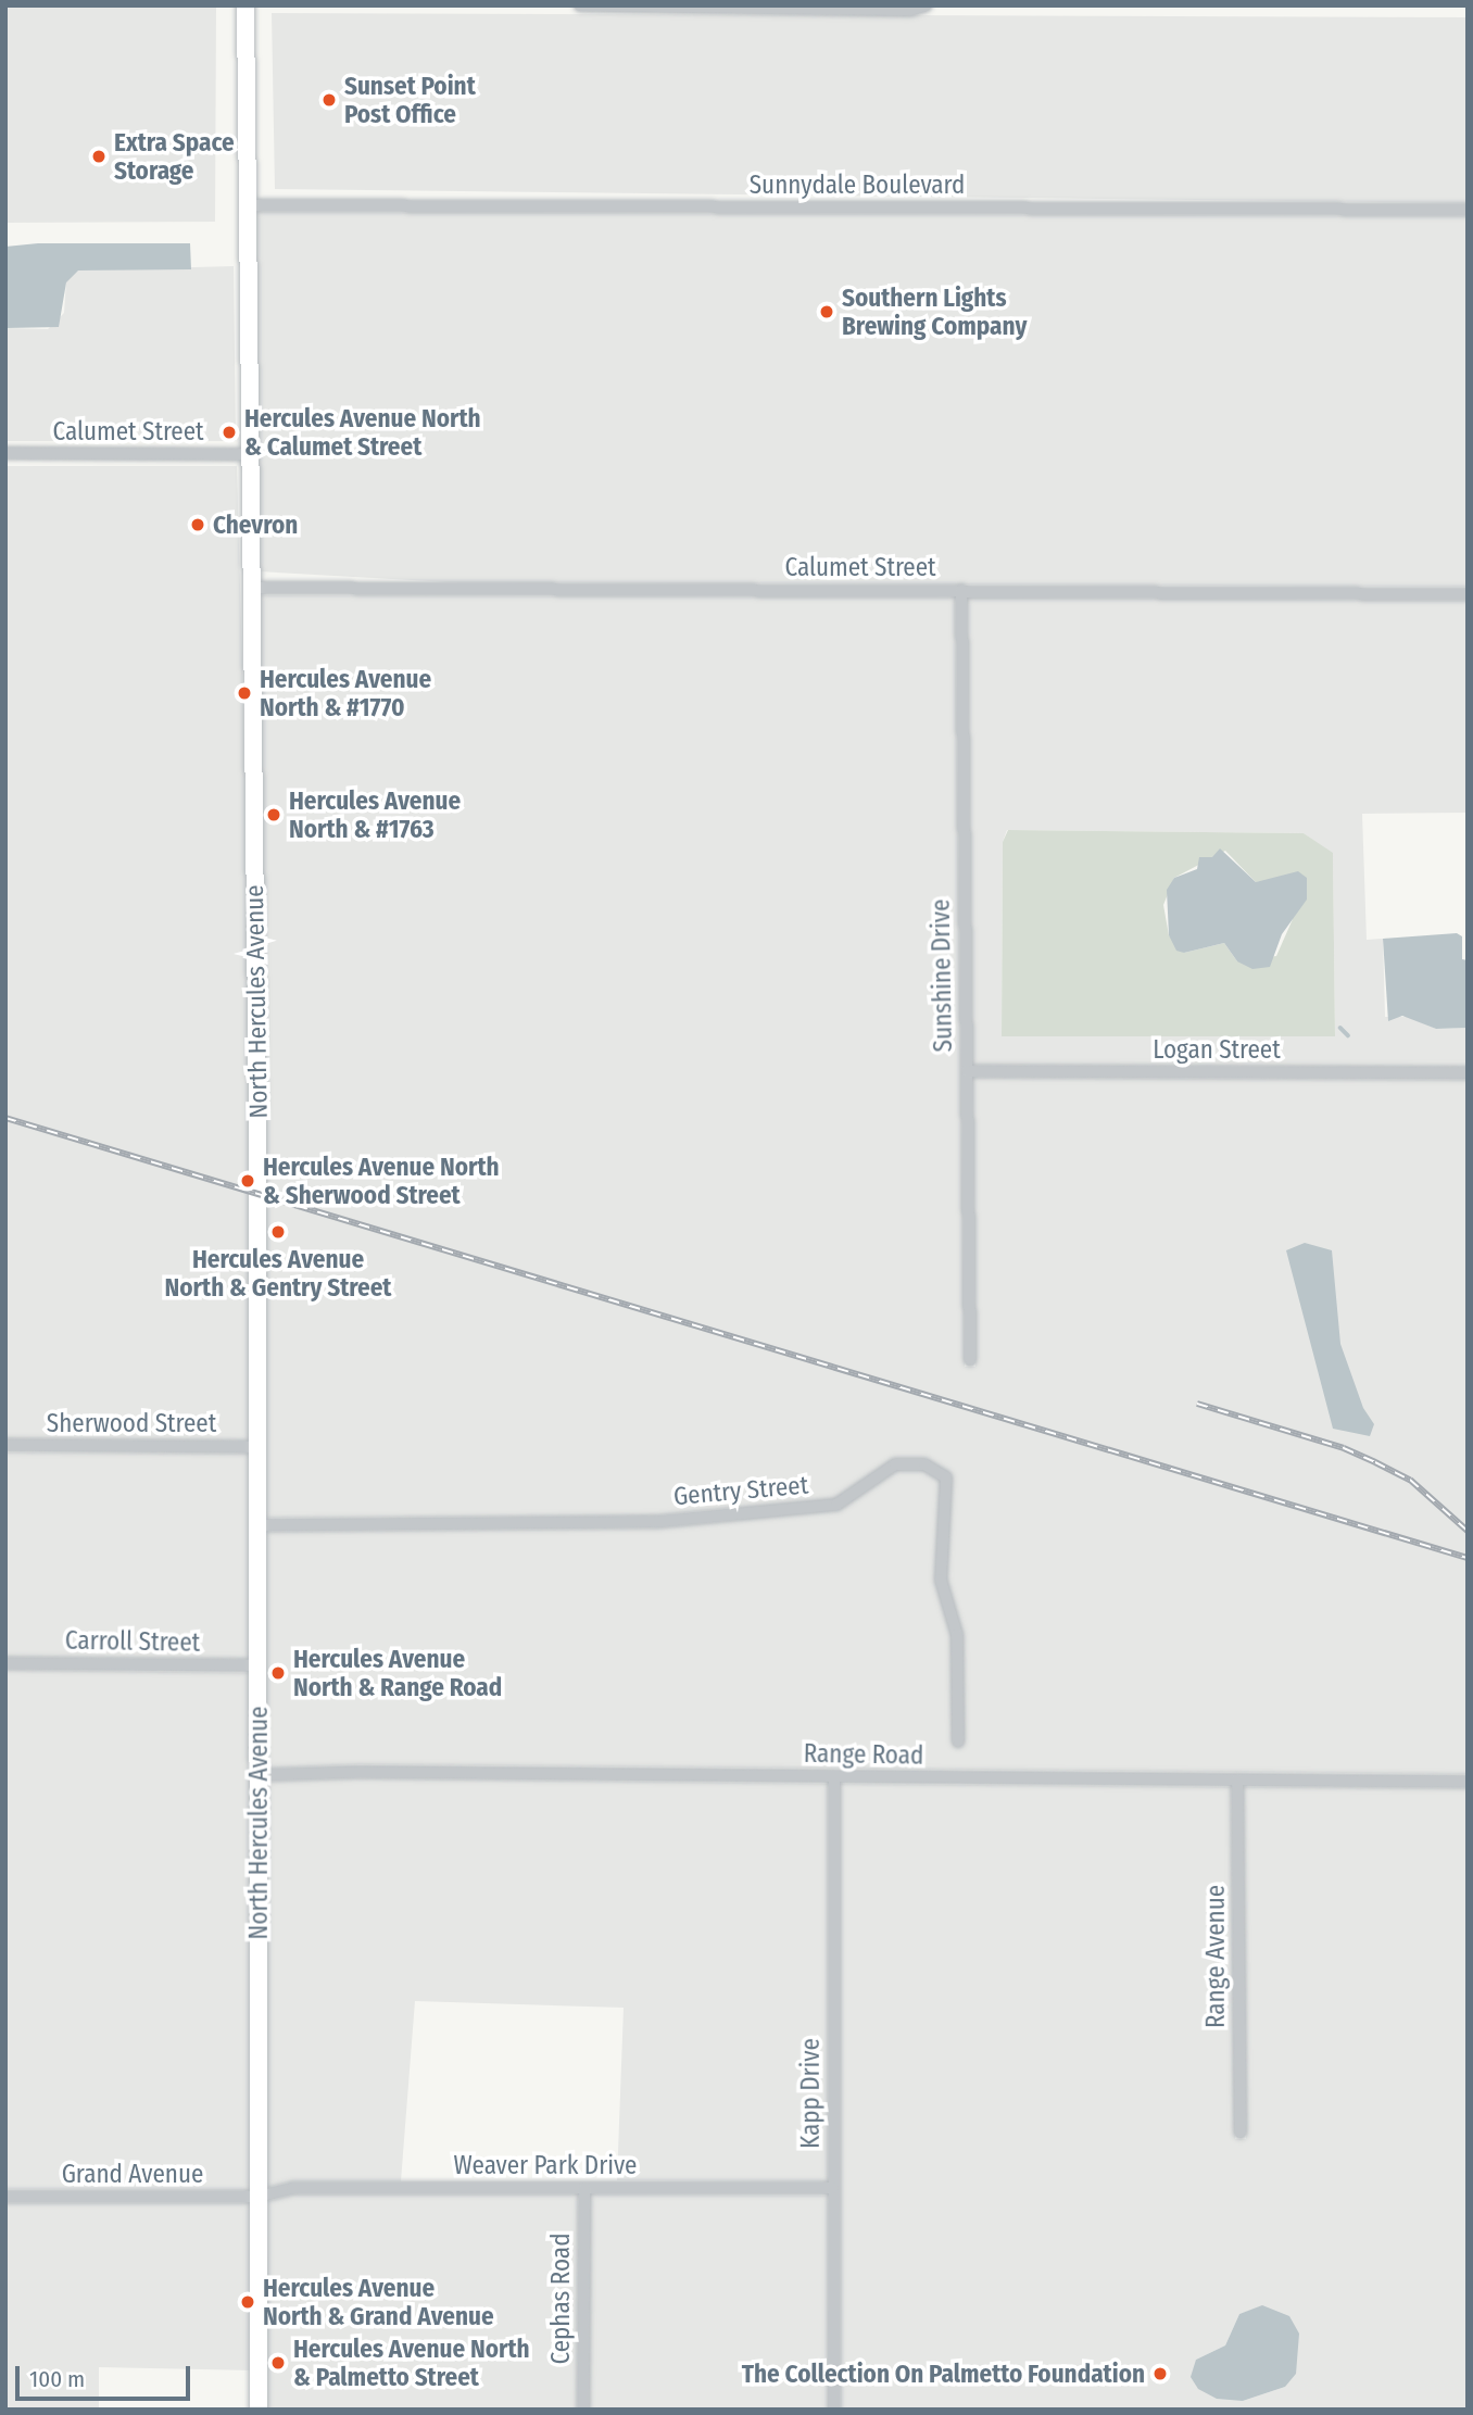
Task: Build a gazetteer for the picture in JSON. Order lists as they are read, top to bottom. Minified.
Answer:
{"streets":{"street":["Sunnydale Boulevard","Calumet Street","Sunshine Drive","North Hercules Avenue","Logan Street","Sherwood Street","Gentry Street","Carroll Street","Range Road","Range Avenue","Kapp Drive","Weaver Park Drive","Grand Avenue","Cephas Road"]},"crossings":[["Sunnydale Boulevard","North Hercules Avenue"],["Calumet Street","Sunshine Drive"],["Calumet Street","North Hercules Avenue"],["Sunshine Drive","Logan Street"],["North Hercules Avenue","Sherwood Street"],["North Hercules Avenue","Gentry Street"],["North Hercules Avenue","Carroll Street"],["North Hercules Avenue","Range Road"],["North Hercules Avenue","Weaver Park Drive"],["North Hercules Avenue","Grand Avenue"],["Range Road","Range Avenue"],["Range Road","Kapp Drive"],["Kapp Drive","Weaver Park Drive"],["Weaver Park Drive","Grand Avenue"],["Weaver Park Drive","Cephas Road"]],"places":["Sunset Point Post Office","Extra Space Storage","Southern Lights Brewing Company","Hercules Avenue North & Calumet Street","Chevron","Hercules Avenue North & #1770","Hercules Avenue North & #1763","Hercules Avenue North & Sherwood Street","Hercules Avenue North & Gentry Street","Hercules Avenue North & Range Road","Hercules Avenue North & Grand Avenue","Hercules Avenue North & Palmetto Street","The Collection On Palmetto Foundation"],"scale_bar":"100 m"}
